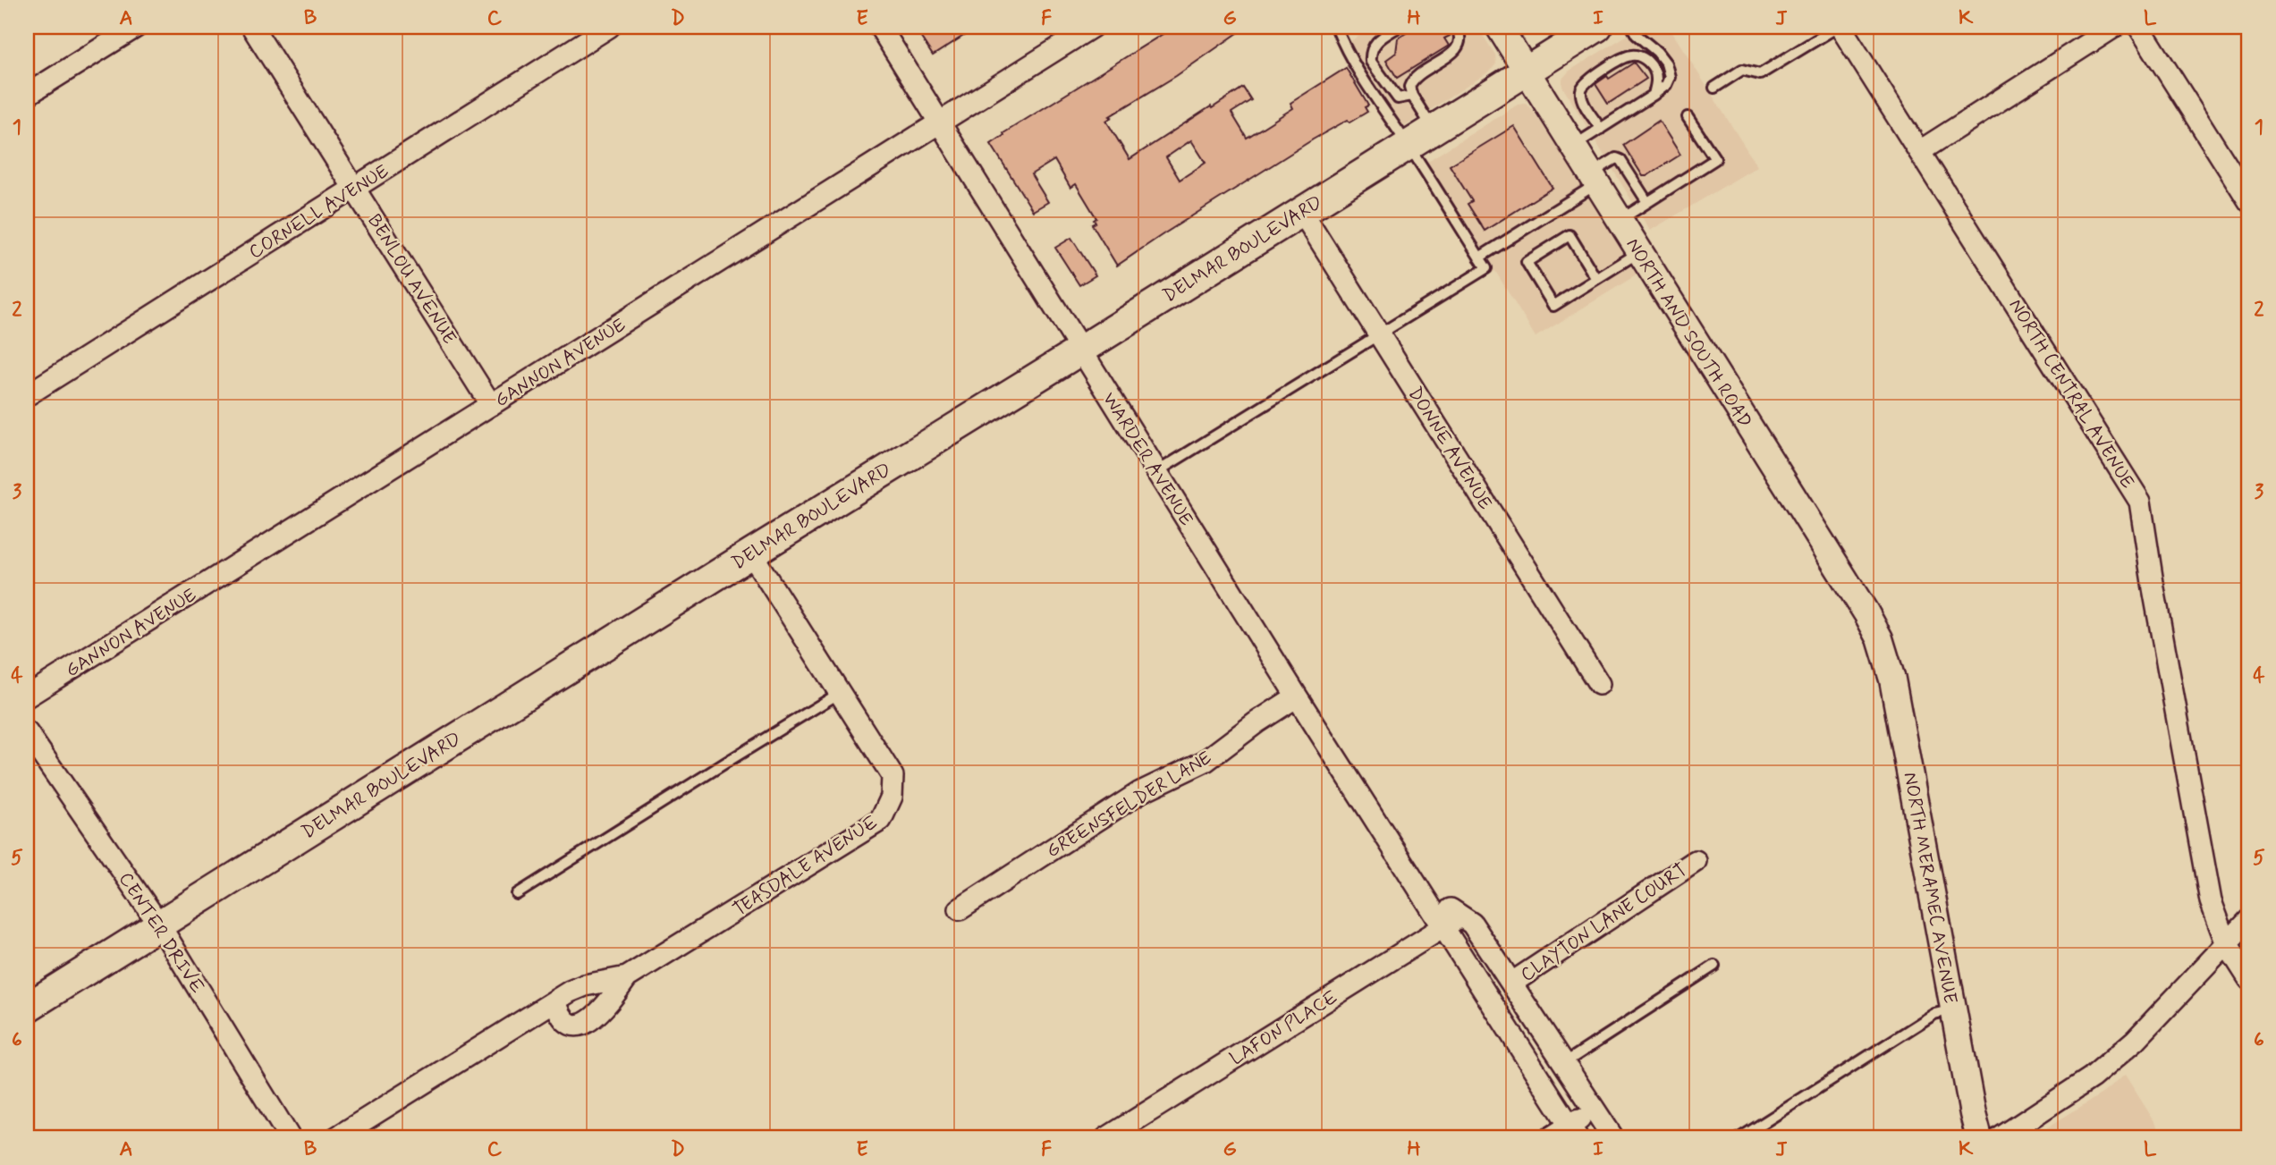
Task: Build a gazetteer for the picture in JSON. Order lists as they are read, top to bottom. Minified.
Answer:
{"streets":{"main road":["DELMAR BOULEVARD"],"street":["CORNELL AVENUE","BENLOU AVENUE","NORTH AND SOUTH ROAD","GANNON AVENUE","NORTH CENTRAL AVENUE","DONNE AVENUE","WARDER AVENUE","GREENSFELDER LANE","TEASDALE AVENUE","NORTH MERAMEC AVENUE","CLAYTON LANE COURT","CENTER DRIVE","LAFON PLACE"]},"crossings":[["CORNELL AVENUE","BENLOU AVENUE"],["DELMAR BOULEVARD","NORTH AND SOUTH ROAD"],["DELMAR BOULEVARD","DONNE AVENUE"],["DELMAR BOULEVARD","WARDER AVENUE"],["DELMAR BOULEVARD","TEASDALE AVENUE"],["DELMAR BOULEVARD","CENTER DRIVE"],["BENLOU AVENUE","GANNON AVENUE"],["NORTH AND SOUTH ROAD","NORTH MERAMEC AVENUE"],["GANNON AVENUE","WARDER AVENUE"],["WARDER AVENUE","GREENSFELDER LANE"],["WARDER AVENUE","LAFON PLACE"]],"grid":{"columns":["A","B","C","D","E","F","G","H","I","J","K","L"],"rows":["1","2","3","4","5","6"]}}
